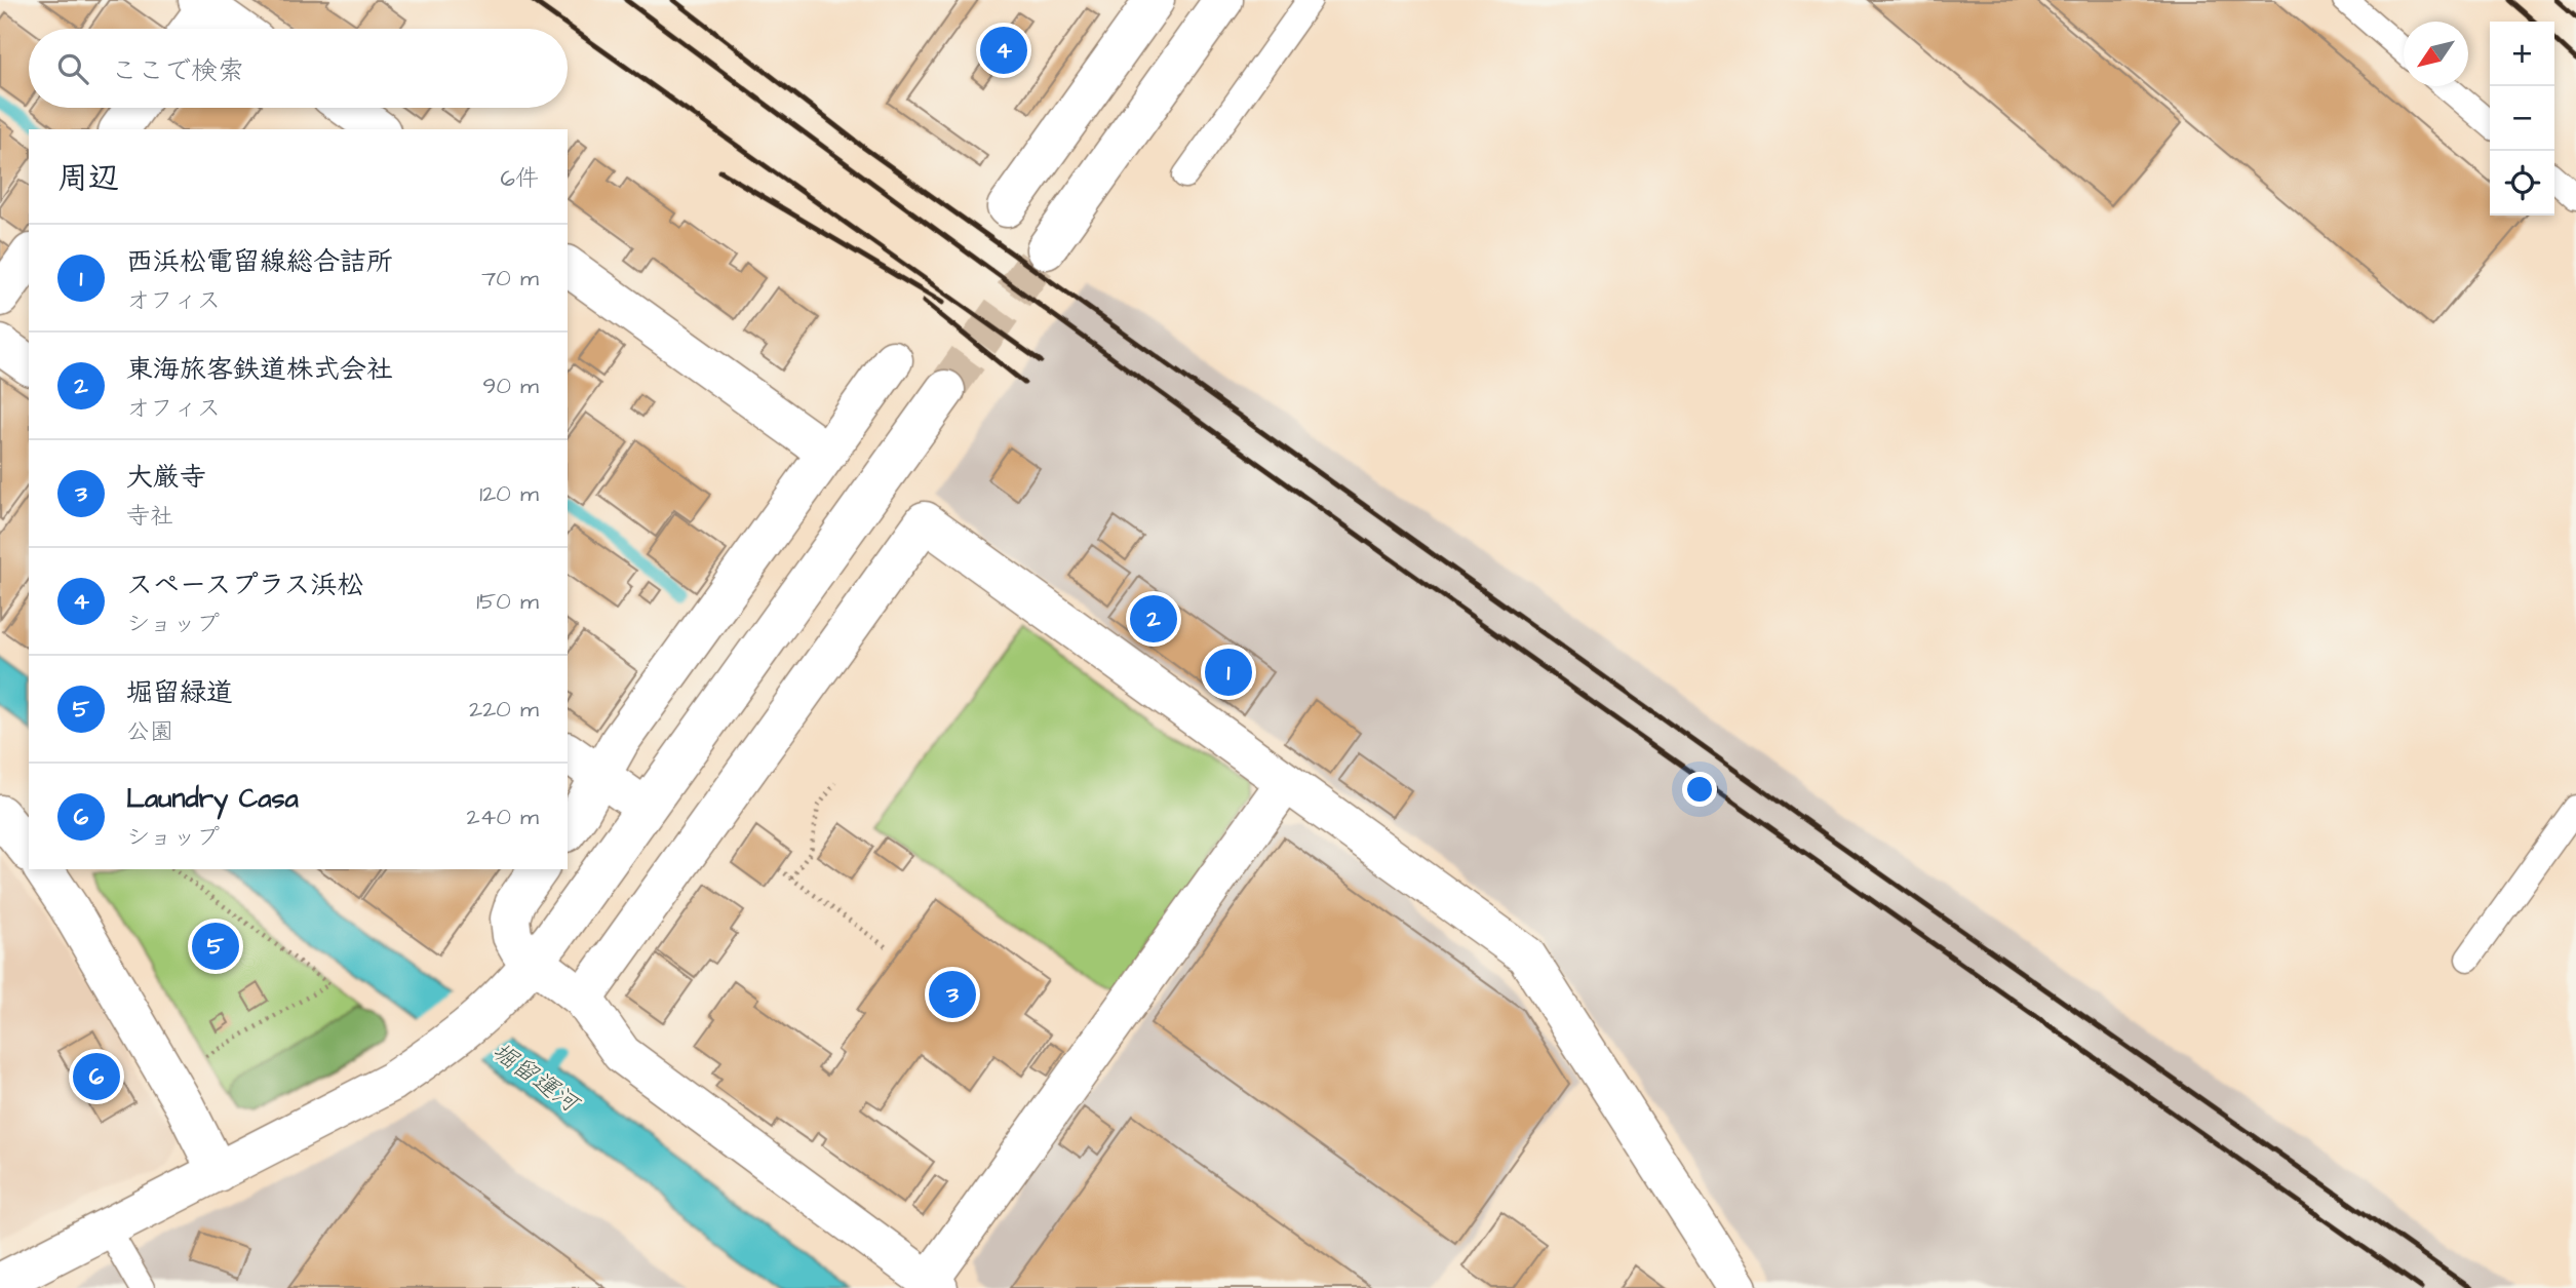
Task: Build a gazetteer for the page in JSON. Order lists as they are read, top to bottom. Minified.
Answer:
{"water":["堀留運河"],"north":"bottom left","page":{"map_buttons":["+","−"],"pins":["4","2","1","5","3","6"],"search":"ここで検索","heading":["周辺","6件"],"list":[{"mark":"1","name":"西浜松電留線総合詰所","note":"オフィス","value":"70 m"},{"mark":"2","name":"東海旅客鉄道株式会社","note":"オフィス","value":"90 m"},{"mark":"3","name":"大厳寺","note":"寺社","value":"120 m"},{"mark":"4","name":"スペースプラス浜松","note":"ショップ","value":"150 m"},{"mark":"5","name":"堀留緑道","note":"公園","value":"220 m"},{"mark":"6","name":"Laundry Casa","note":"ショップ","value":"240 m"}]}}
